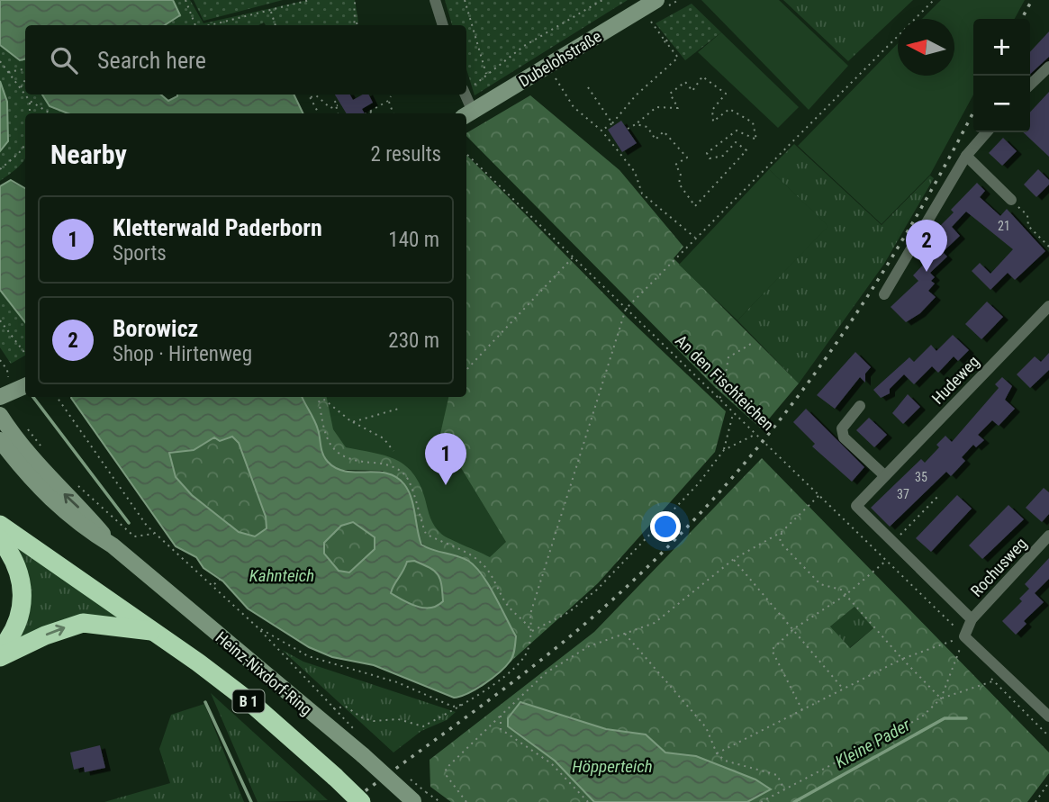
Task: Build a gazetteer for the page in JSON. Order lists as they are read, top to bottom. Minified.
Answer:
{"streets":{"highway":["B 1"],"main road":["Dubelohstraße","Heinz-Nixdorf-Ring"],"street":["Hudeweg","Rochusweg"],"path":["An den Fischteichen"]},"water":["Kahnteich","Kleine Pader","Höpperteich"],"house_numbers":["21","35","37"],"north":"left","page":{"map_buttons":["+","−"],"search":"Search here","heading":["Nearby","2 results"],"list":[{"mark":"1","name":"Kletterwald Paderborn","note":"Sports","value":"140 m"},{"mark":"2","name":"Borowicz","note":"Shop · Hirtenweg","value":"230 m"}],"pins":["2","1"]}}
